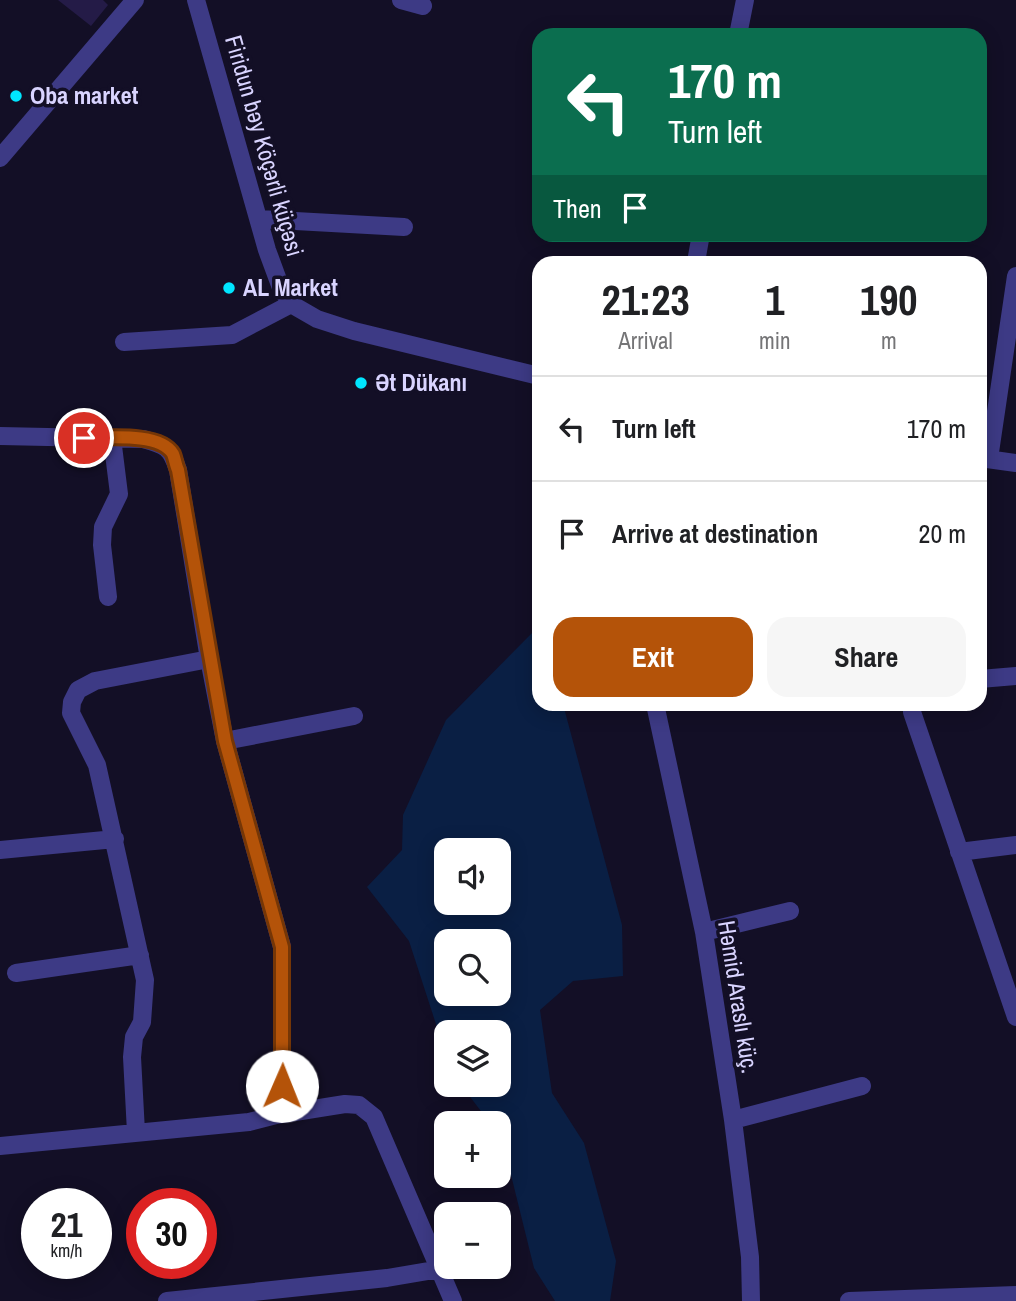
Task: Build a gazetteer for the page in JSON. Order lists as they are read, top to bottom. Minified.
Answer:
{"streets":{"street":["Firidun bəy Köçərli küçəsi","Həmid Araslı küç."]},"places":["Oba market","AL Market","Ət Dükanı"],"page":{"turn":["170 m","Turn left"],"then":"Then","eta":["21:23","Arrival","1","min","190","m"],"list":[{"name":"Turn left","value":"170 m"},{"name":"Arrive at destination","value":"20 m"}],"buttons":["Exit","Share"],"map_buttons":["+","−"],"speed":"21 km/h","limit":"30"}}
